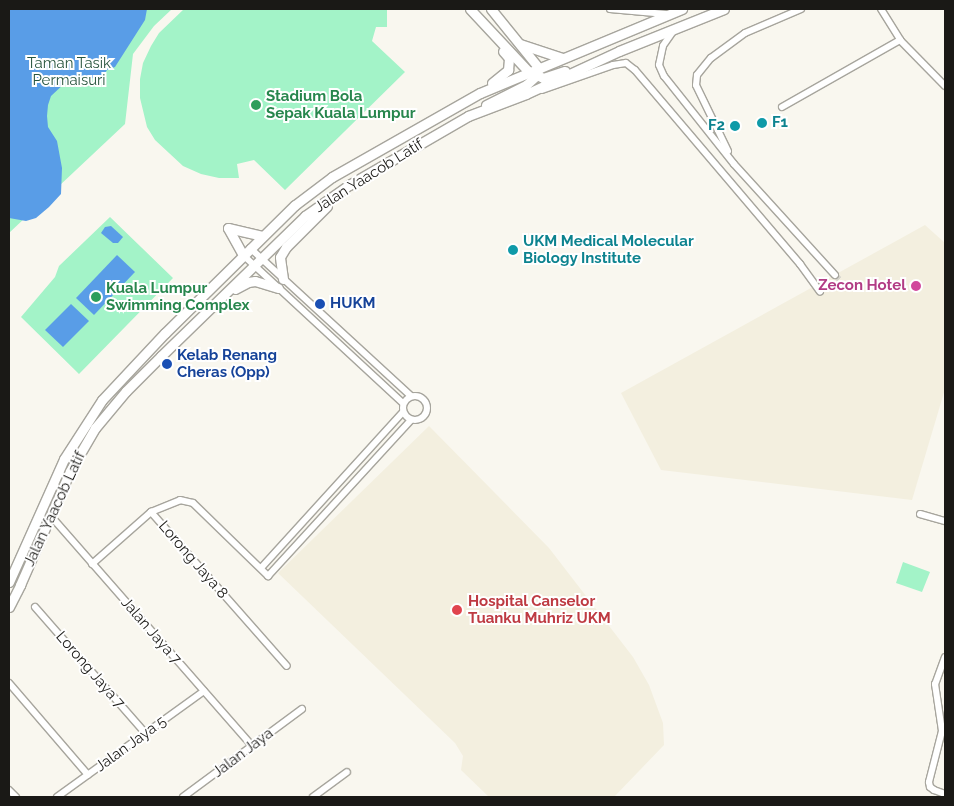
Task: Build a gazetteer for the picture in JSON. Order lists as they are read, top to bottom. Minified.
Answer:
{"streets":{"street":["Jalan Yaacob Latif","Lorong Jaya 8","Jalan Jaya 7","Lorong Jaya 7","Jalan Jaya 5","Jalan Jaya"]},"crossings":[["Jalan Yaacob Latif","Jalan Jaya 7"],["Lorong Jaya 8","Jalan Jaya 7"],["Jalan Jaya 7","Jalan Jaya 5"],["Jalan Jaya 7","Jalan Jaya"],["Lorong Jaya 7","Jalan Jaya 5"]],"parks":["Taman Tasik Permaisuri"],"places":["Stadium Bola Sepak Kuala Lumpur","F1","F2","UKM Medical Molecular Biology Institute","Zecon Hotel","Kuala Lumpur Swimming Complex","HUKM","Kelab Renang Cheras (Opp)","Hospital Canselor Tuanku Muhriz UKM"]}
